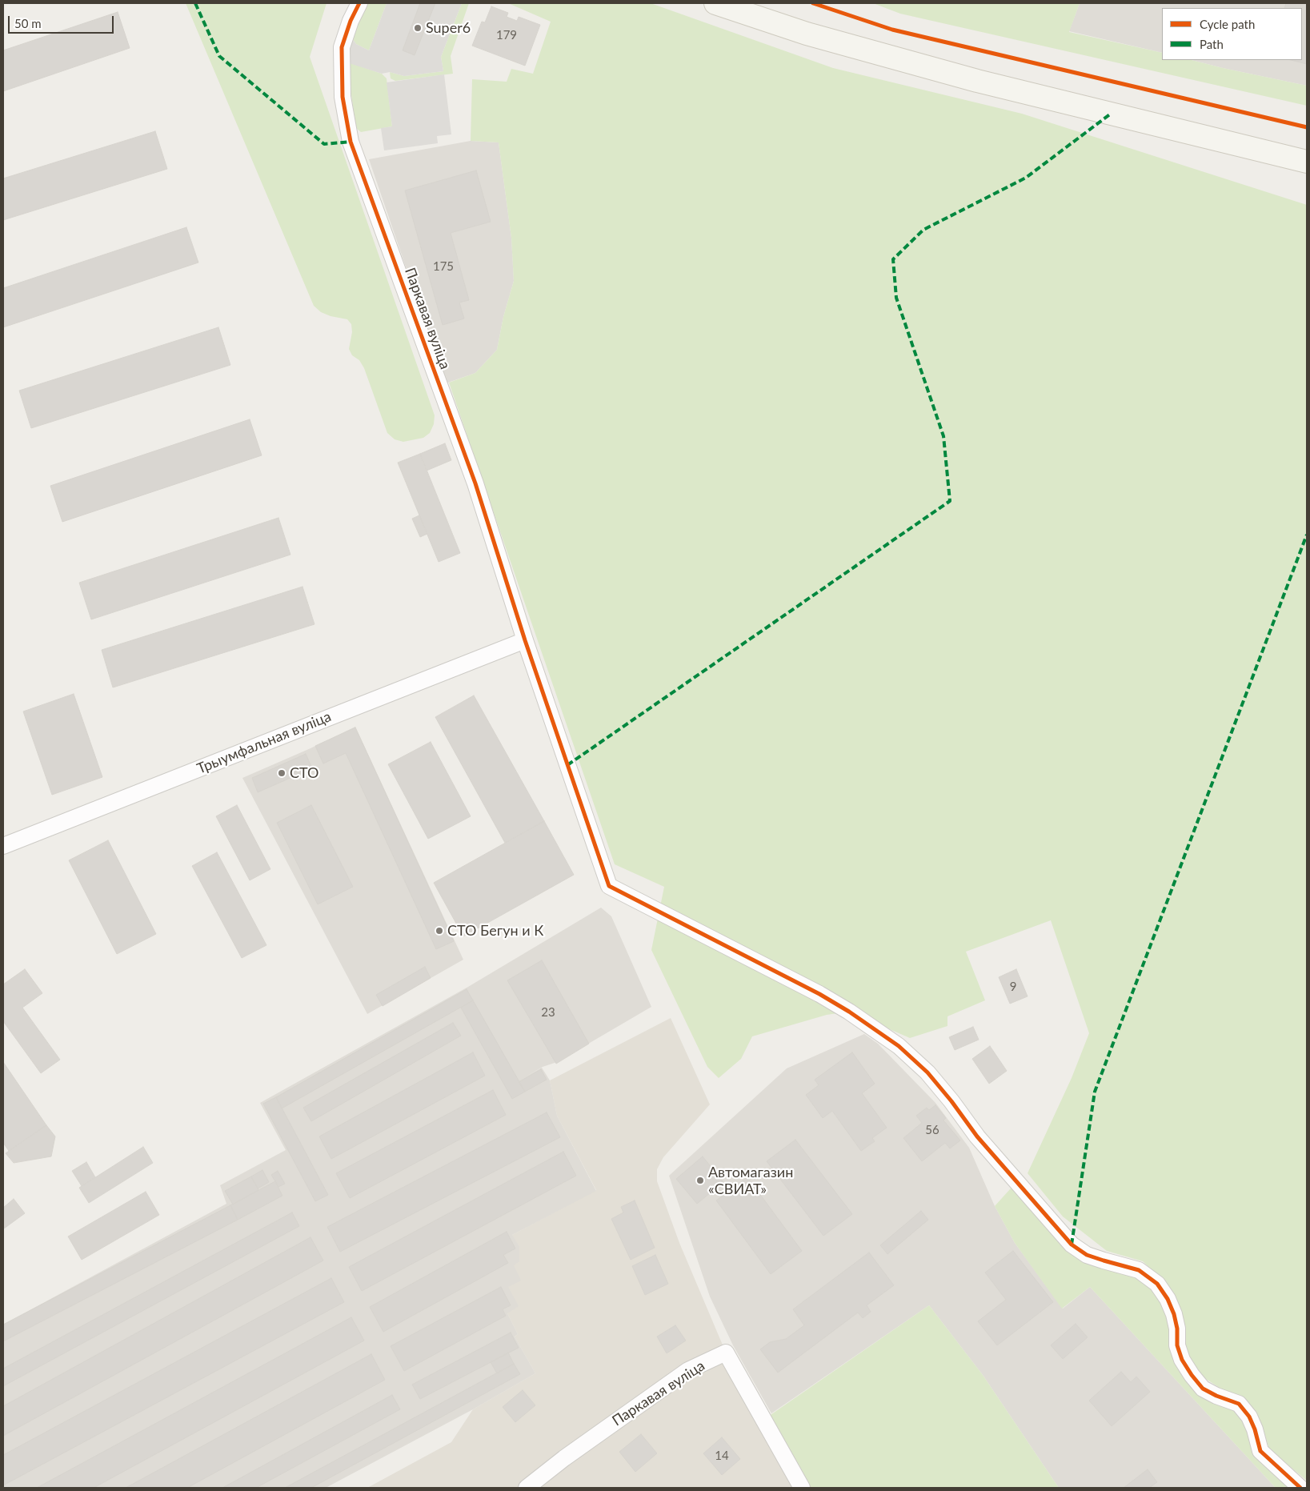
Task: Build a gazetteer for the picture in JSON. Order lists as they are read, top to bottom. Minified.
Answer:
{"streets":{"street":["Паркавая вуліца","Трыумфальная вуліца"]},"crossings":[["Паркавая вуліца","Трыумфальная вуліца"]],"places":["Super6","СТО","СТО Бегун и К","Автомагазин «СВИАТ»"],"house_numbers":["179","175","9","23","56","14"],"legend":["Cycle path","Path"],"scale_bar":"50 m"}
